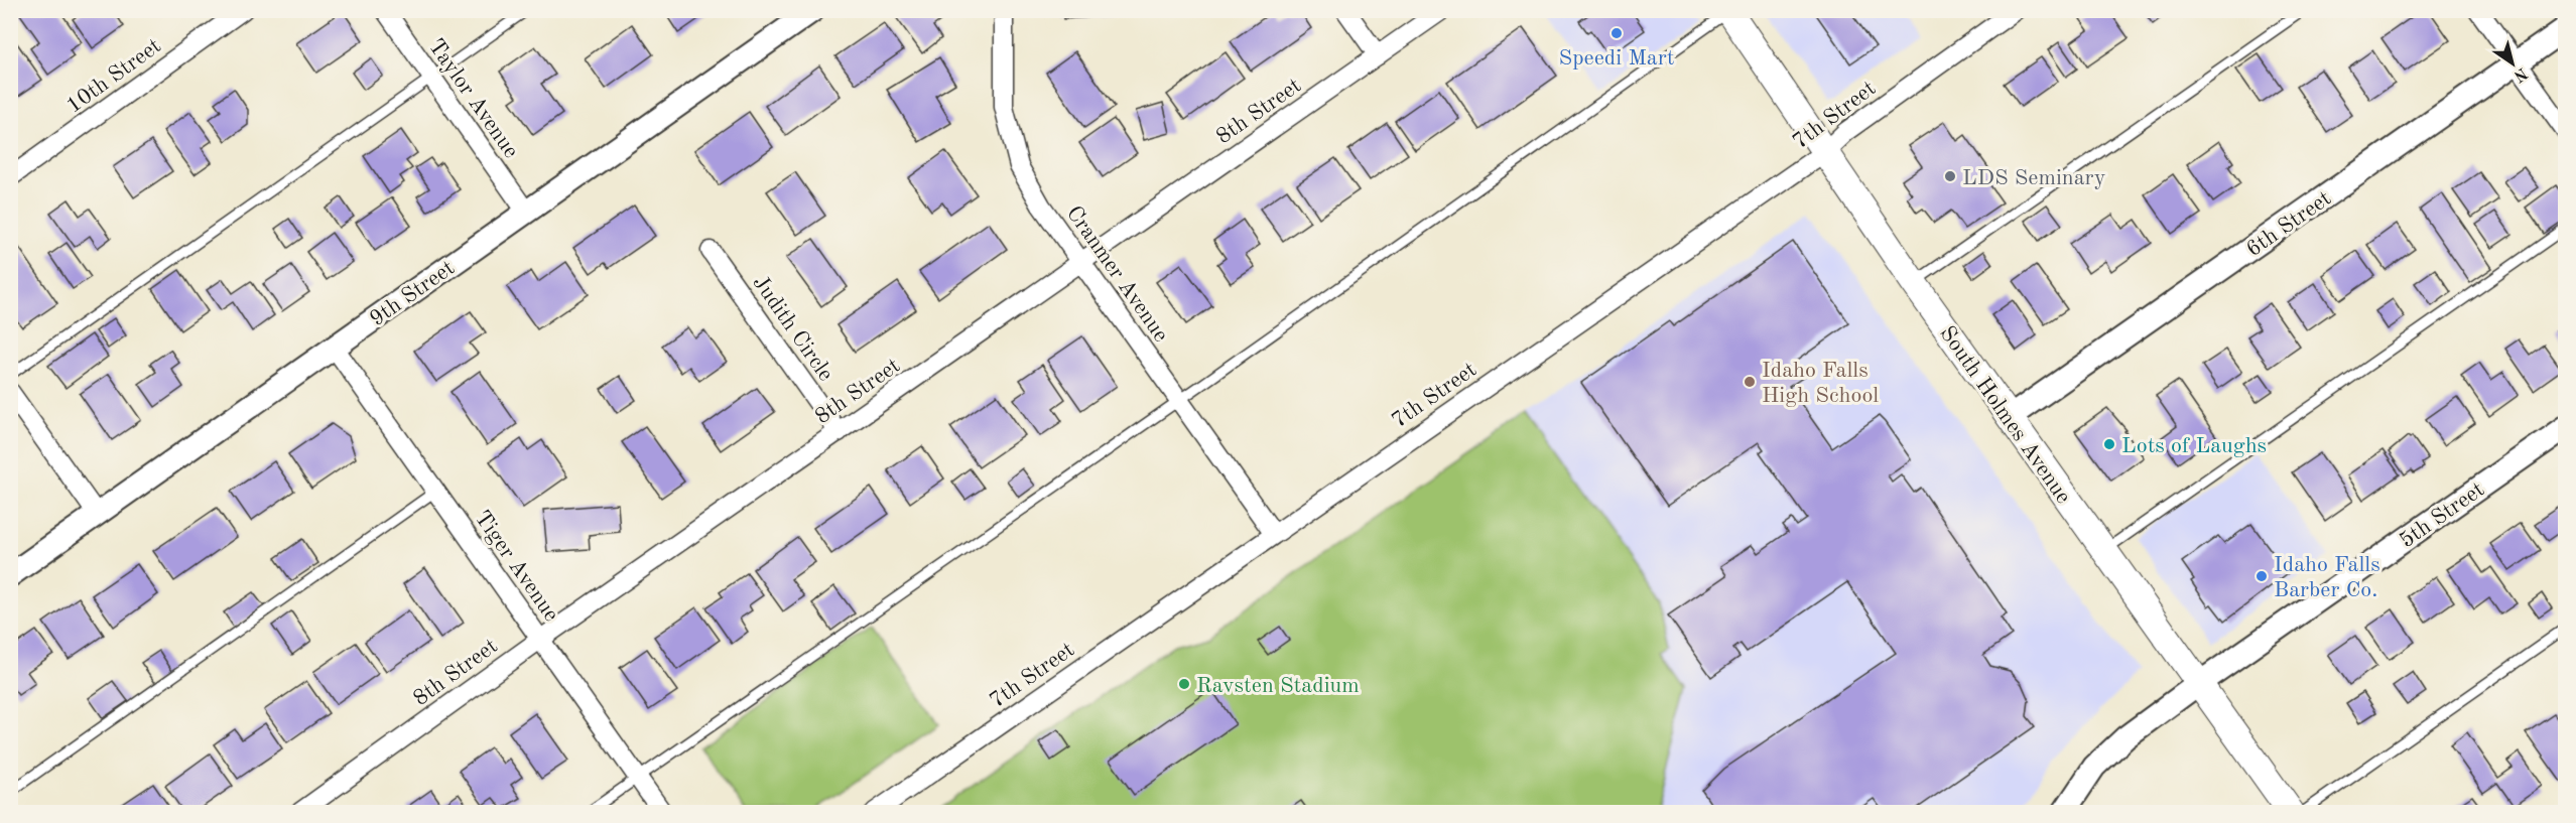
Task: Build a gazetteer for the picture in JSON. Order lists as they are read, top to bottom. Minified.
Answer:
{"streets":{"main road":["South Holmes Avenue"],"street":["10th Street","Taylor Avenue","8th Street","7th Street","6th Street","Cranmer Avenue","9th Street","Judith Circle","5th Street","Tiger Avenue"]},"crossings":[["Taylor Avenue","9th Street"],["8th Street","Cranmer Avenue"],["8th Street","Judith Circle"],["8th Street","Tiger Avenue"],["7th Street","Cranmer Avenue"],["7th Street","South Holmes Avenue"],["6th Street","South Holmes Avenue"],["9th Street","Tiger Avenue"],["South Holmes Avenue","5th Street"]],"places":["Speedi Mart","LDS Seminary","Idaho Falls High School","Lots of Laughs","Idaho Falls Barber Co.","Ravsten Stadium"],"north":"bottom right"}
